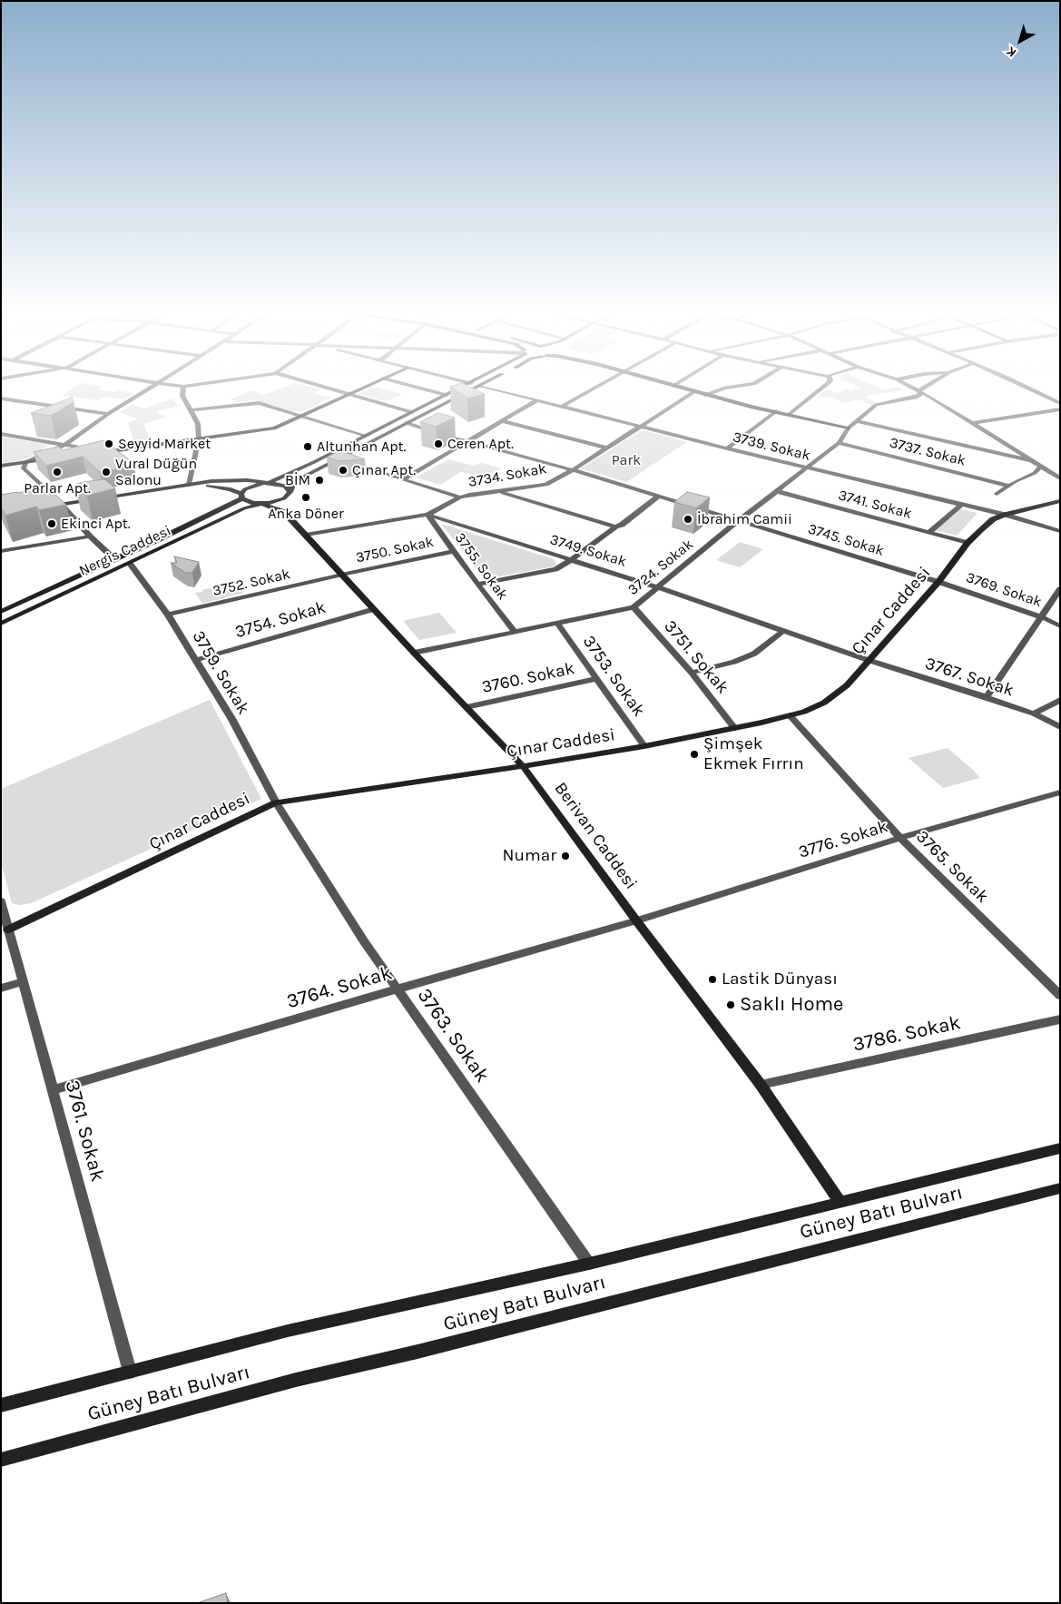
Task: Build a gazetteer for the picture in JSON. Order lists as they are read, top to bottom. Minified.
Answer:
{"streets":{"street":["3739. Sokak","3737. Sokak","3734. Sokak","3741. Sokak","3745. Sokak","3750. Sokak","Nergis Caddesi","3749. Sokak","3755. Sokak","3724. Sokak","3752. Sokak","3769. Sokak","Çınar Caddesi","3754. Sokak","3751. Sokak","3759. Sokak","3753. Sokak","3767. Sokak","3760. Sokak","Berivan Caddesi","3776. Sokak","3765. Sokak","3764. Sokak","3786. Sokak","3763. Sokak","3761. Sokak","Güney Batı Bulvarı"]},"crossings":[["3739. Sokak","3734. Sokak"],["3739. Sokak","3724. Sokak"],["3739. Sokak","Çınar Caddesi"],["3737. Sokak","3724. Sokak"],["3734. Sokak","3745. Sokak"],["3734. Sokak","3749. Sokak"],["3734. Sokak","3755. Sokak"],["3734. Sokak","Berivan Caddesi"],["3741. Sokak","3724. Sokak"],["3741. Sokak","Çınar Caddesi"],["3745. Sokak","3724. Sokak"],["3745. Sokak","3769. Sokak"],["3745. Sokak","Çınar Caddesi"],["3750. Sokak","3755. Sokak"],["3750. Sokak","3752. Sokak"],["3750. Sokak","Berivan Caddesi"],["Nergis Caddesi","3759. Sokak"],["Nergis Caddesi","Berivan Caddesi"],["3749. Sokak","3755. Sokak"],["3749. Sokak","3724. Sokak"],["3749. Sokak","Çınar Caddesi"],["3749. Sokak","3767. Sokak"],["3755. Sokak","3724. Sokak"],["3724. Sokak","3751. Sokak"],["3724. Sokak","3753. Sokak"],["3724. Sokak","Berivan Caddesi"],["3752. Sokak","3759. Sokak"],["3752. Sokak","Berivan Caddesi"],["3769. Sokak","Çınar Caddesi"],["Çınar Caddesi","3751. Sokak"],["Çınar Caddesi","3759. Sokak"],["Çınar Caddesi","3753. Sokak"],["Çınar Caddesi","3767. Sokak"],["Çınar Caddesi","Berivan Caddesi"],["Çınar Caddesi","3765. Sokak"],["Çınar Caddesi","3763. Sokak"],["Çınar Caddesi","3761. Sokak"],["3754. Sokak","3759. Sokak"],["3754. Sokak","Berivan Caddesi"],["3759. Sokak","3763. Sokak"],["3753. Sokak","3760. Sokak"],["3760. Sokak","Berivan Caddesi"],["Berivan Caddesi","3776. Sokak"],["Berivan Caddesi","3764. Sokak"],["Berivan Caddesi","3786. Sokak"],["Berivan Caddesi","Güney Batı Bulvarı"],["3776. Sokak","3765. Sokak"],["3776. Sokak","3764. Sokak"],["3764. Sokak","3763. Sokak"],["3764. Sokak","3761. Sokak"],["3763. Sokak","Güney Batı Bulvarı"],["3761. Sokak","Güney Batı Bulvarı"]],"parks":["Park"],"places":["Seyyid Market","Ceren Apt.","Altunhan Apt.","Çınar Apt.","Parlar Apt.","Vural Düğün Salonu","BİM","Anka Döner","İbrahim Camii","Ekinci Apt.","Şimşek Ekmek Fırrın","Numar","Lastik Dünyası","Saklı Home"],"north":"bottom left"}
